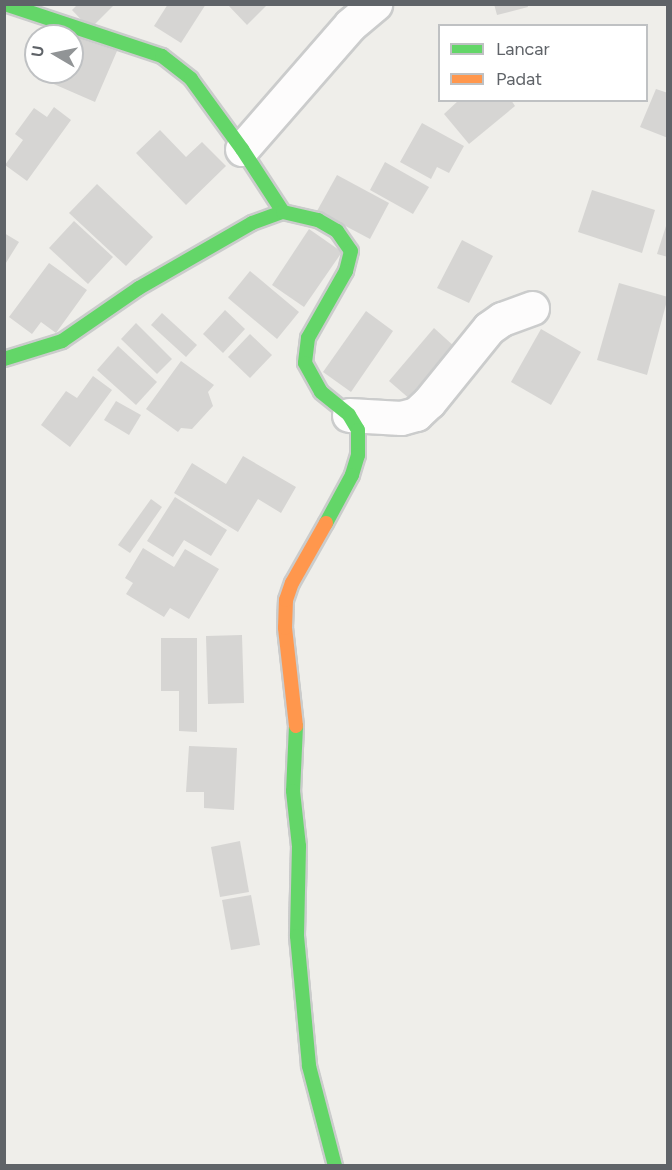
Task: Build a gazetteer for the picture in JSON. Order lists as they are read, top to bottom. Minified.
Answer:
{"legend":["Lancar","Padat"],"north":"left"}
